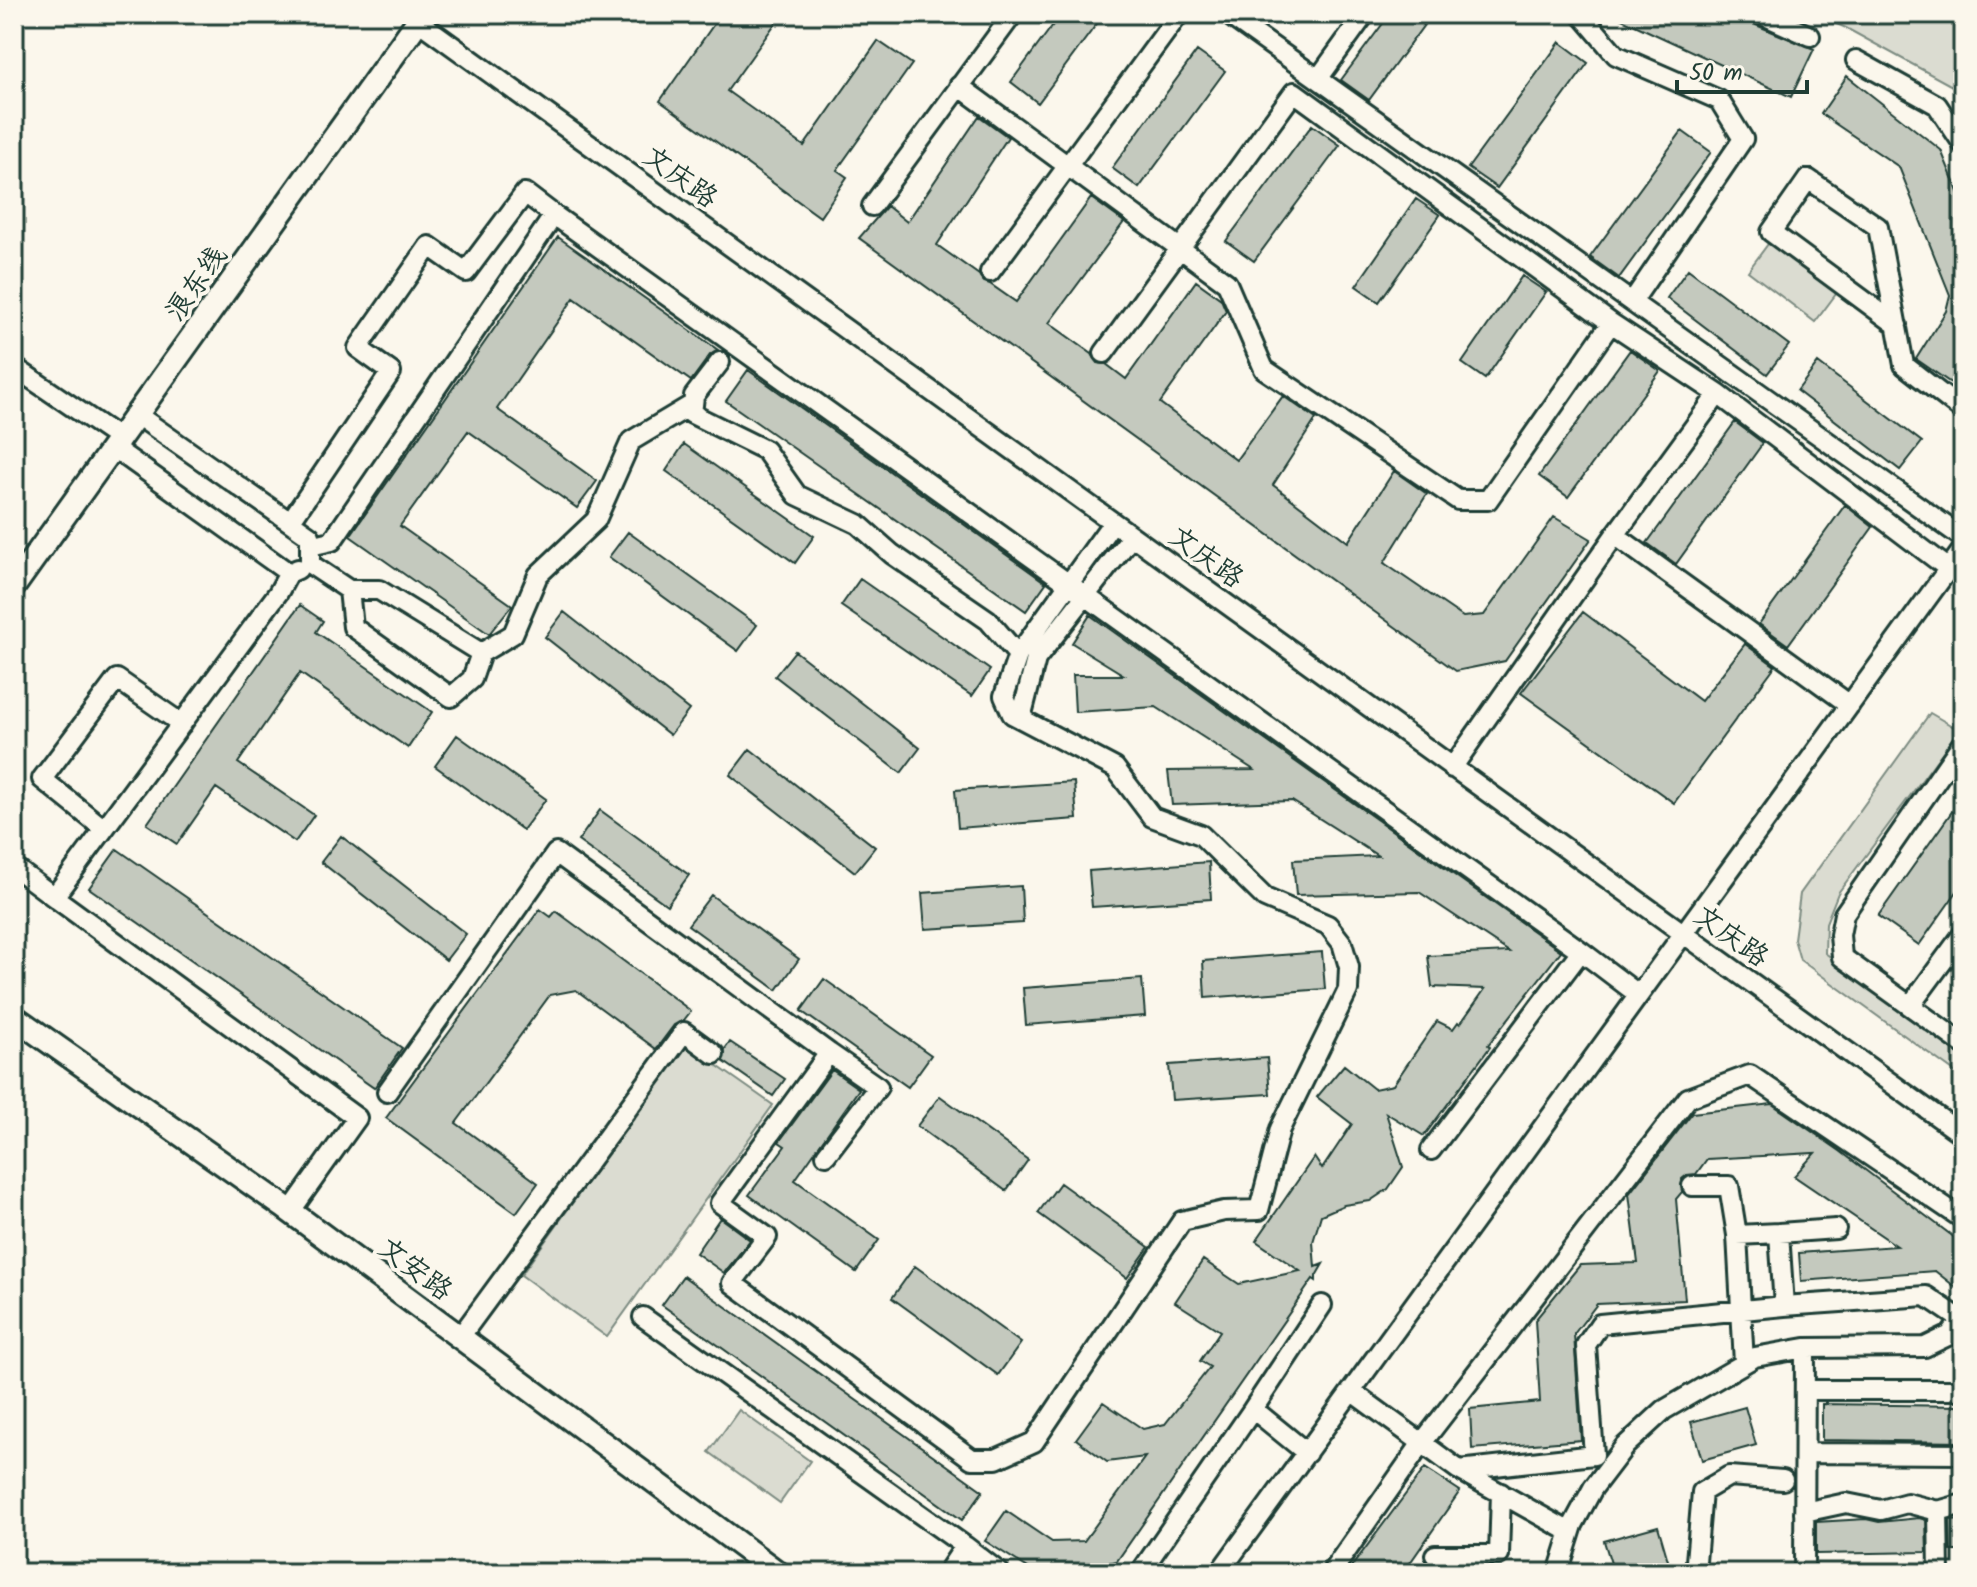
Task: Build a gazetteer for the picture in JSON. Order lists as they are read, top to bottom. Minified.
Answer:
{"streets":{"main road":["浪东线","文安路"],"street":["文庆路"]},"crossings":[["文庆路","浪东线"]],"scale_bar":"50 m"}
